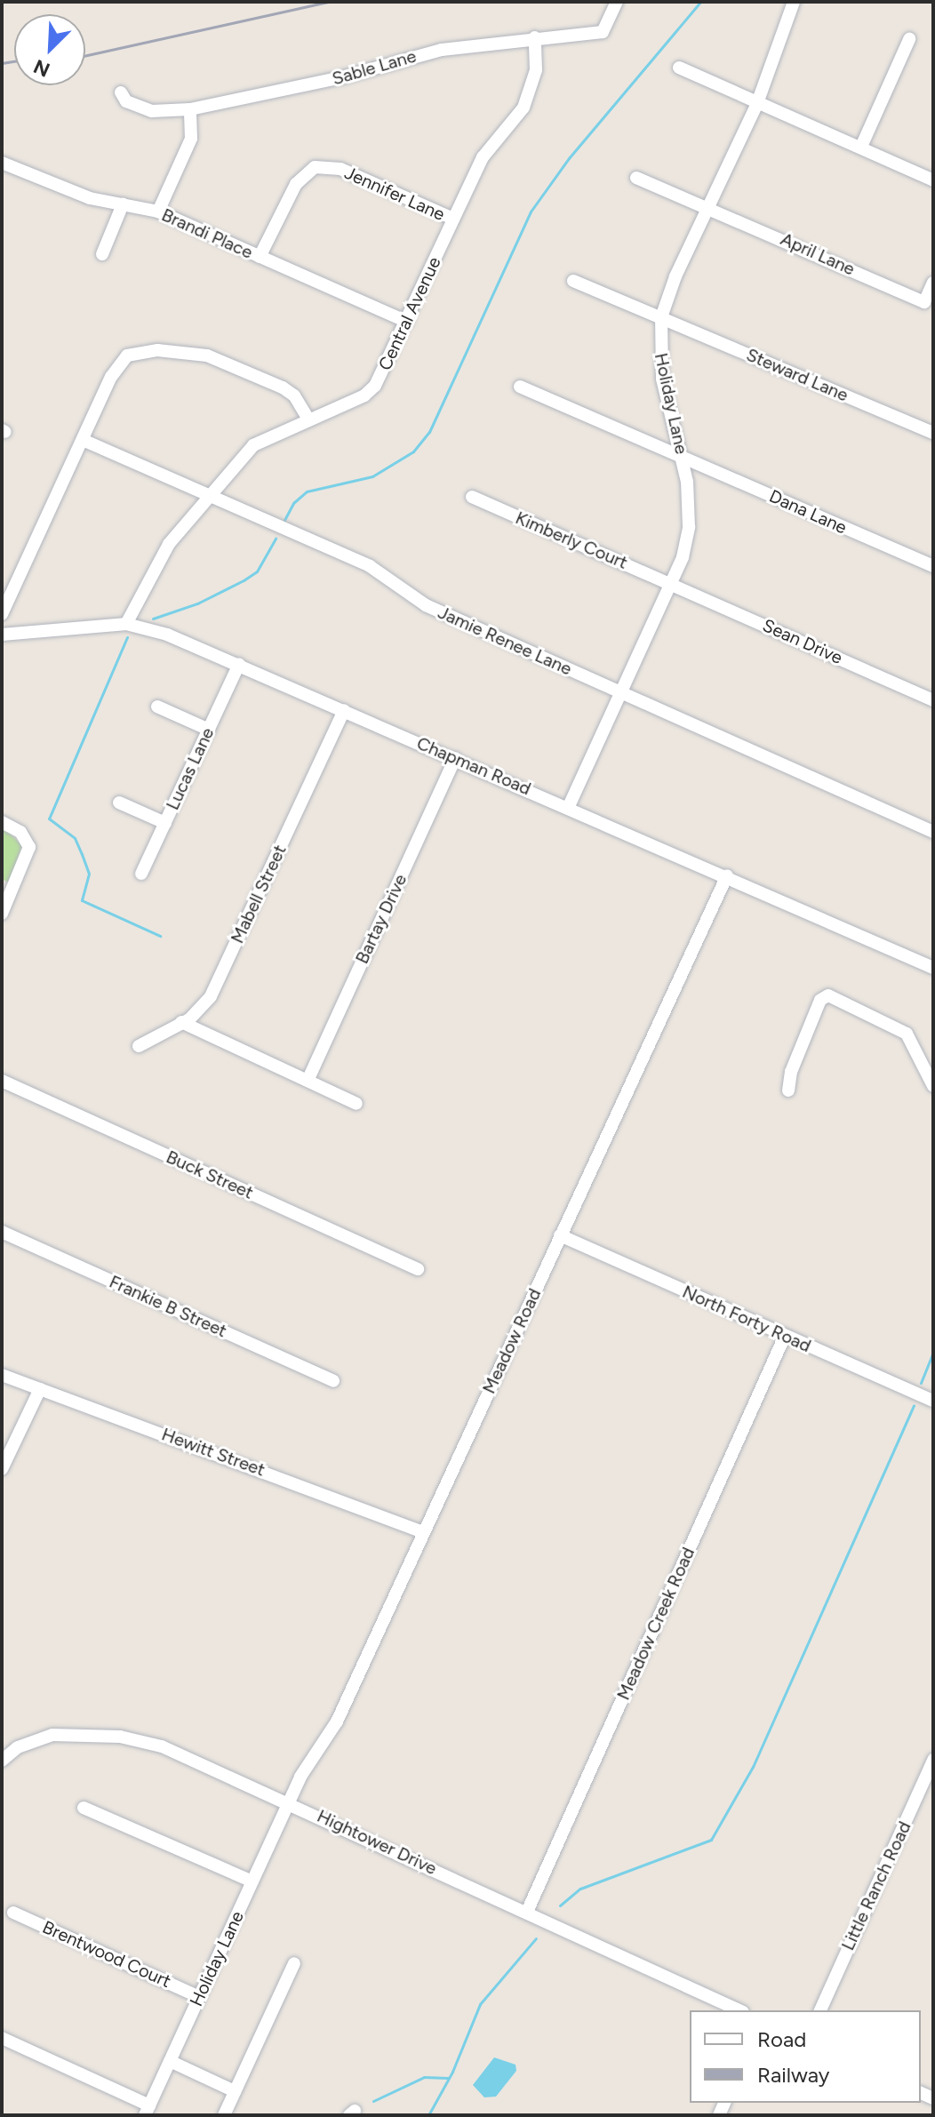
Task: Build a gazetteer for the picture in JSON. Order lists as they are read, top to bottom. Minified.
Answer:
{"streets":{"street":["Sable Lane","Jennifer Lane","Brandi Place","April Lane","Central Avenue","Steward Lane","Holiday Lane","Dana Lane","Kimberly Court","Jamie Renee Lane","Sean Drive","Chapman Road","Lucas Lane","Mabell Street","Bartay Drive","Buck Street","Frankie B Street","North Forty Road","Meadow Road","Hewitt Street","Meadow Creek Road","Hightower Drive","Little Ranch Road","Brentwood Court"]},"crossings":[["Sable Lane","Central Avenue"],["Jennifer Lane","Brandi Place"],["Jennifer Lane","Central Avenue"],["Brandi Place","Central Avenue"],["April Lane","Holiday Lane"],["Central Avenue","Jamie Renee Lane"],["Central Avenue","Chapman Road"],["Steward Lane","Holiday Lane"],["Holiday Lane","Dana Lane"],["Holiday Lane","Kimberly Court"],["Holiday Lane","Jamie Renee Lane"],["Holiday Lane","Sean Drive"],["Holiday Lane","Chapman Road"],["Holiday Lane","Meadow Road"],["Holiday Lane","Hightower Drive"],["Holiday Lane","Brentwood Court"],["Kimberly Court","Sean Drive"],["Chapman Road","Lucas Lane"],["Chapman Road","Mabell Street"],["Chapman Road","Bartay Drive"],["Chapman Road","Meadow Road"],["North Forty Road","Meadow Road"],["North Forty Road","Meadow Creek Road"],["Meadow Road","Hewitt Street"],["Meadow Road","Hightower Drive"],["Meadow Creek Road","Hightower Drive"]],"legend":["Road","Railway"],"north":"bottom left"}
